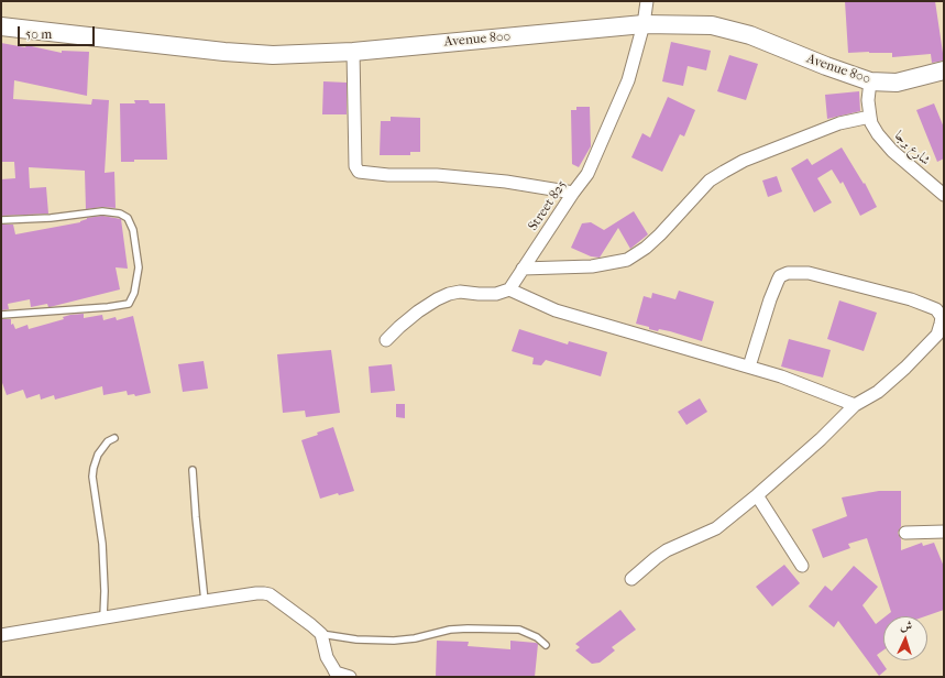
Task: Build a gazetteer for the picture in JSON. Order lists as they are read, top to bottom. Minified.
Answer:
{"streets":{"main road":["Avenue 800"],"street":["شارع برجا","Street 825"]},"crossings":[["Avenue 800","Street 825"]],"scale_bar":"50 m","north":"top"}
